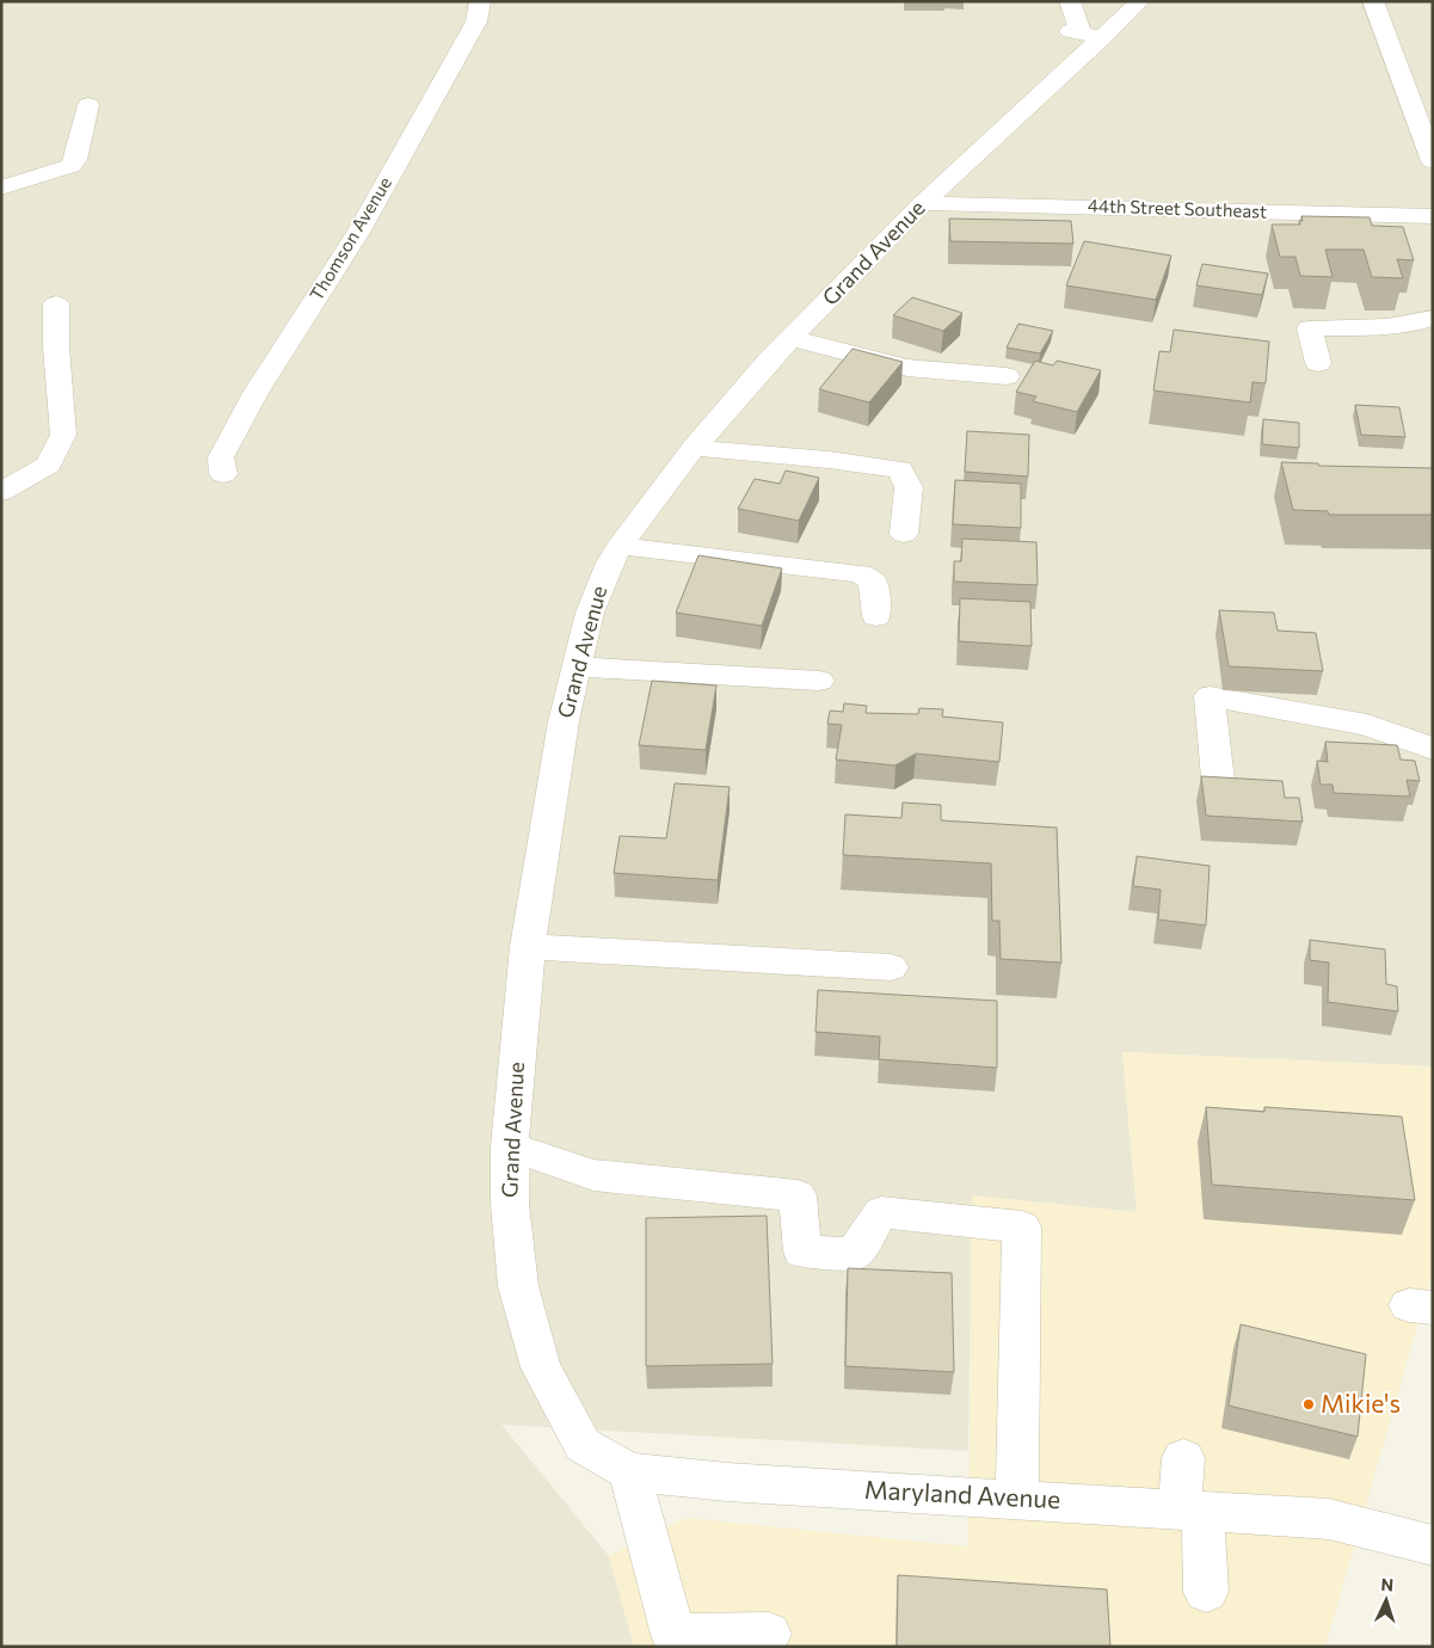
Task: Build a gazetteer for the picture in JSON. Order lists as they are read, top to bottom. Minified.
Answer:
{"streets":{"street":["44th Street Southeast","Thomson Avenue","Grand Avenue","Maryland Avenue"]},"crossings":[["44th Street Southeast","Grand Avenue"],["Grand Avenue","Maryland Avenue"]],"places":["Mikie's"],"north":"top"}
